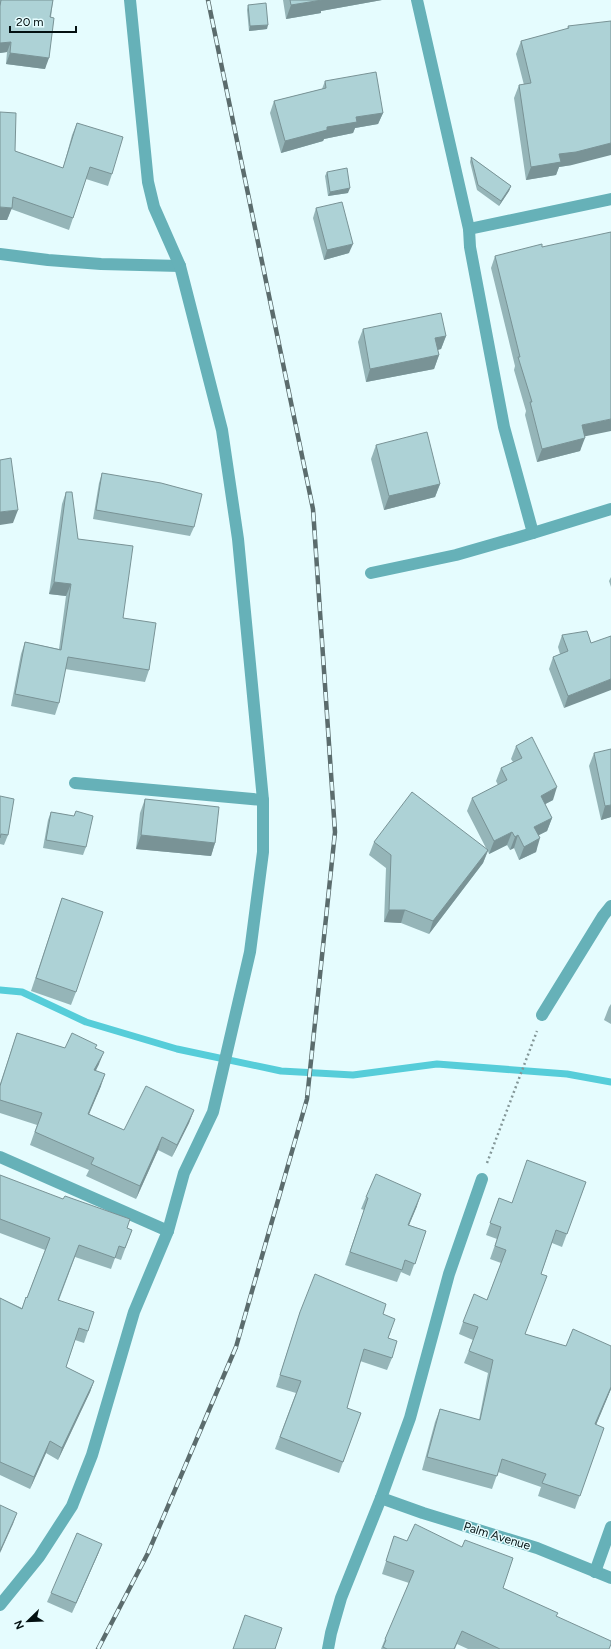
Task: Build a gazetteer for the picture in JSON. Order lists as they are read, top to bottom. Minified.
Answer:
{"streets":{"street":["Palm Avenue"]},"scale_bar":"20 m","north":"bottom left"}
